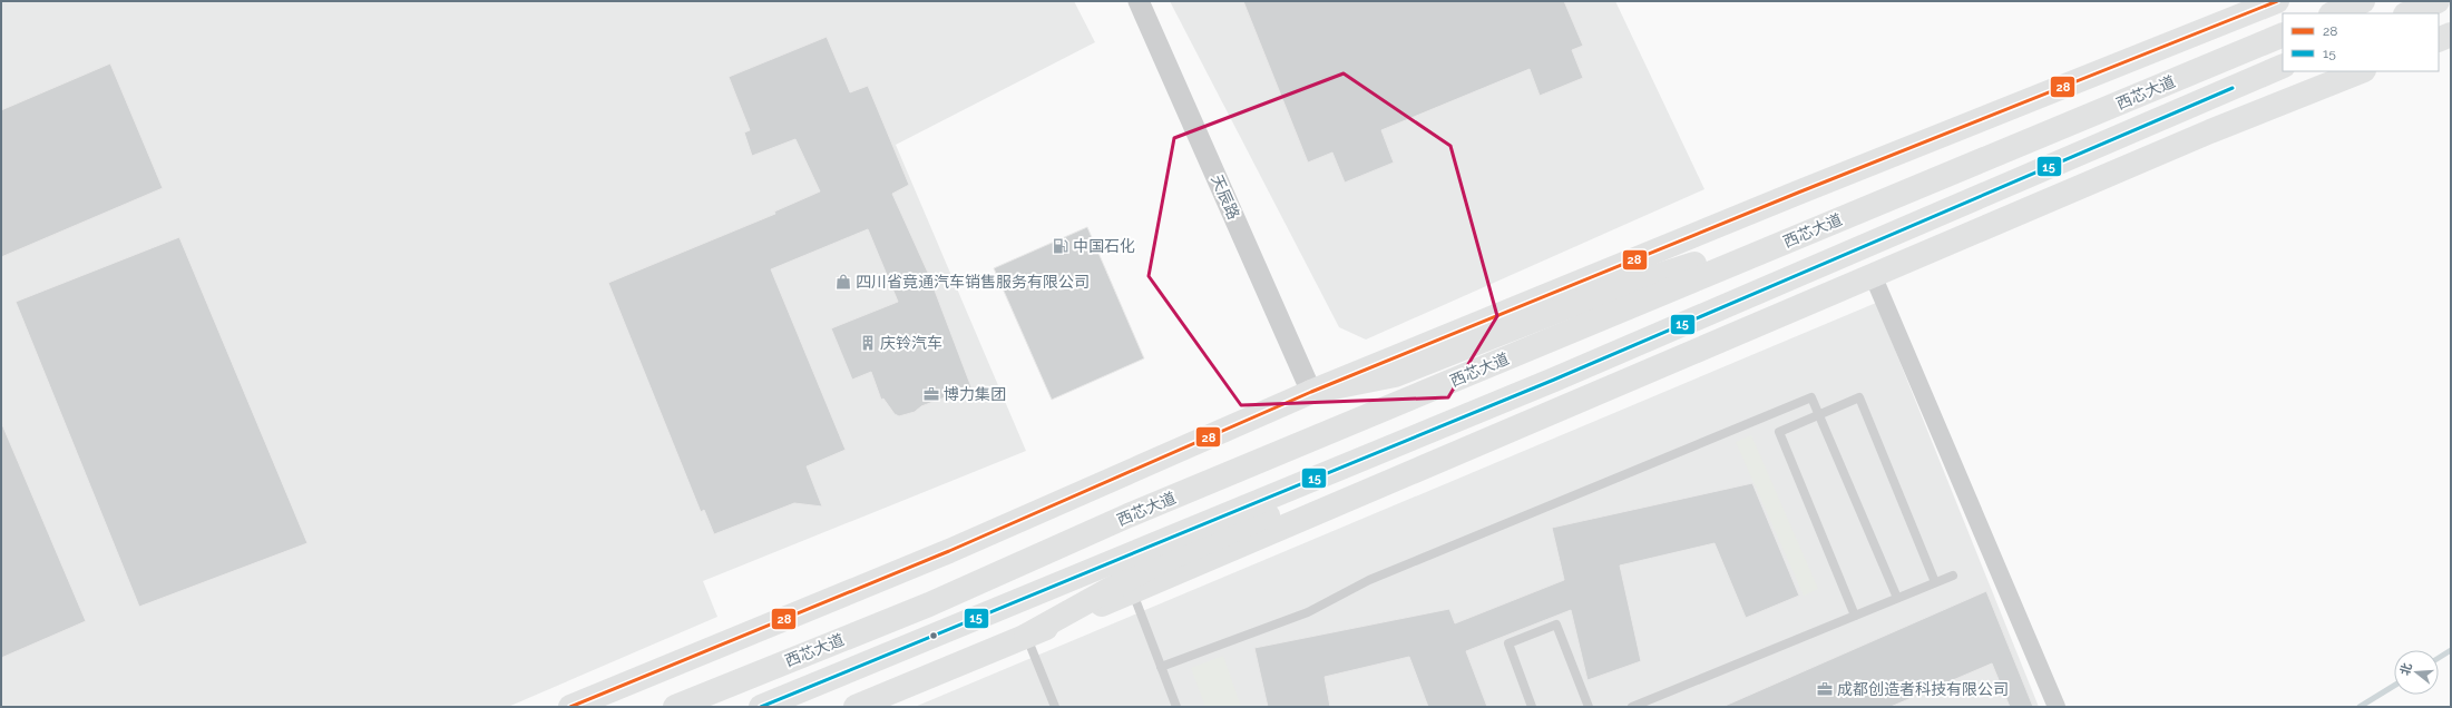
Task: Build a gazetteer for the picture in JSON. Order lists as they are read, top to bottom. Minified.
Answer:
{"streets":{"main road":["西芯大道"],"street":["天辰路"]},"places":{"fuel station":["中国石化"],"shop":["四川省竟通汽车销售服务有限公司"],"building":["庆铃汽车"],"office":["博力集团","成都创造者科技有限公司"]},"lines":["transit line 28","transit line 15"],"legend":["28","15"],"north":"left"}
